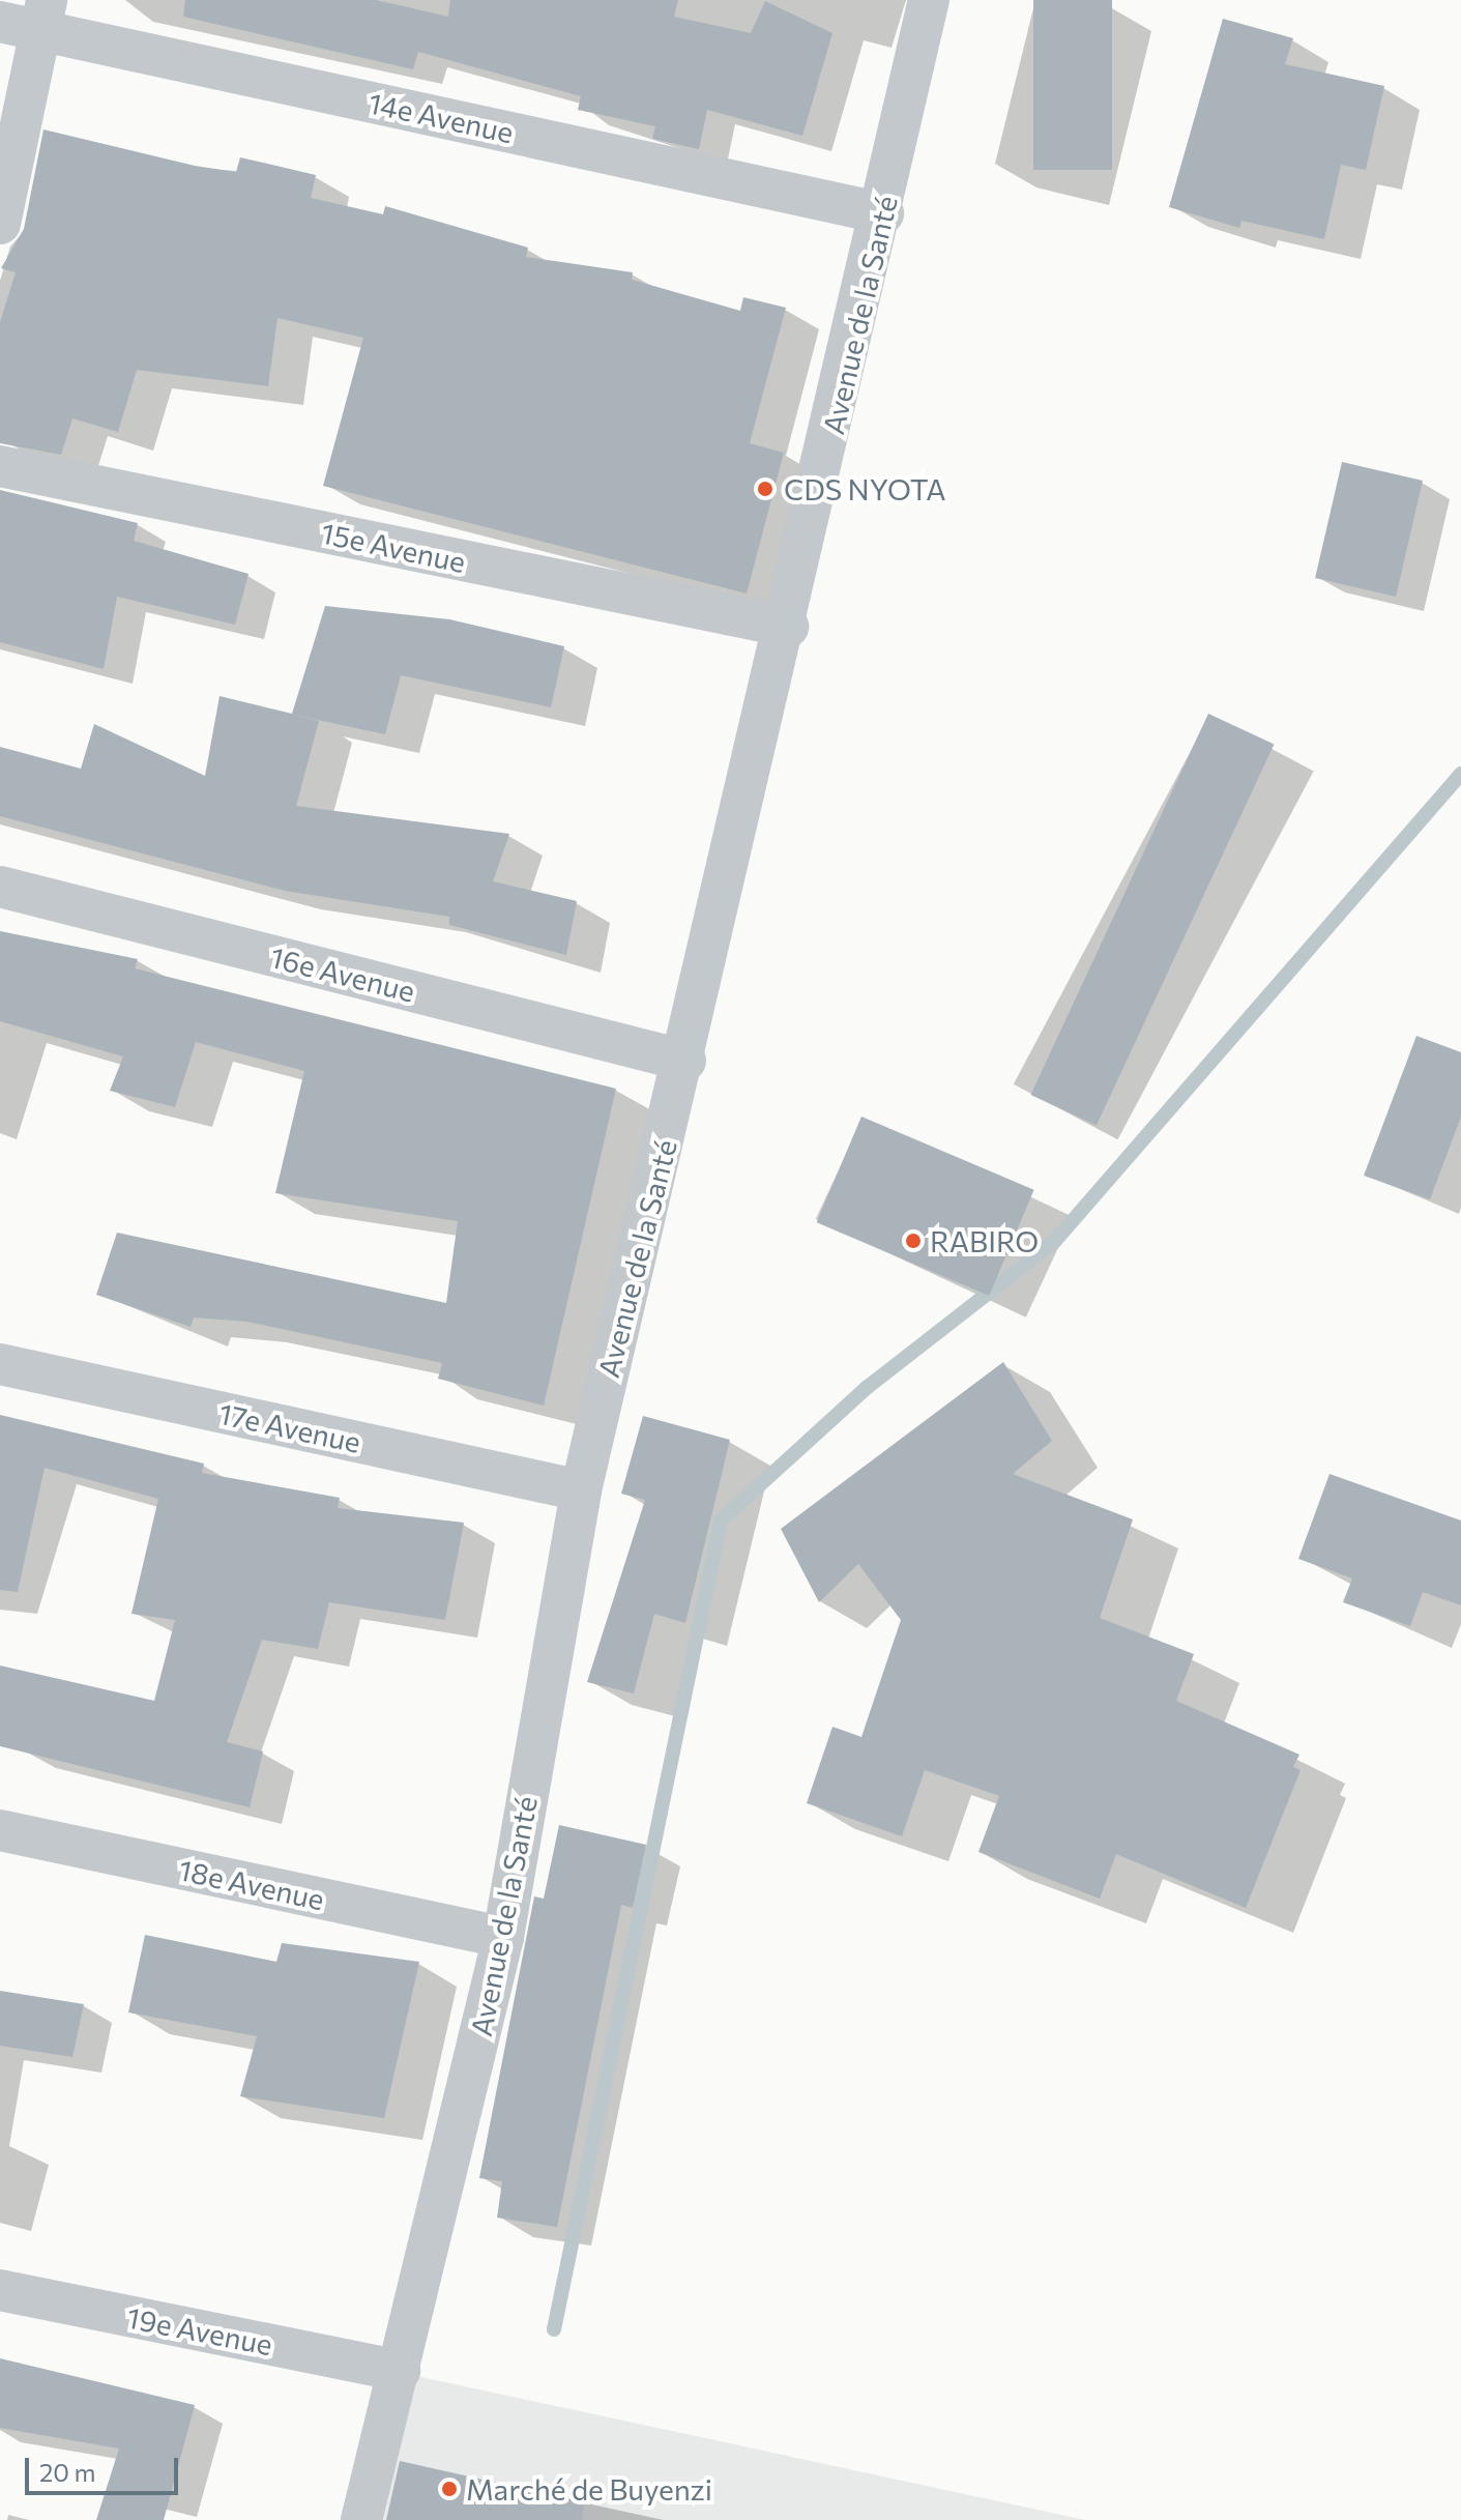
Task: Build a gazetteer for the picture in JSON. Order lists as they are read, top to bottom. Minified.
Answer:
{"streets":{"street":["14e Avenue","Avenue de la Santé","15e Avenue","16e Avenue","17e Avenue","18e Avenue","19e Avenue"]},"crossings":[["14e Avenue","Avenue de la Santé"],["Avenue de la Santé","15e Avenue"],["Avenue de la Santé","16e Avenue"],["Avenue de la Santé","17e Avenue"],["Avenue de la Santé","18e Avenue"],["Avenue de la Santé","19e Avenue"]],"places":["CDS NYOTA","RABIRO","Marché de Buyenzi"],"scale_bar":"20 m"}
